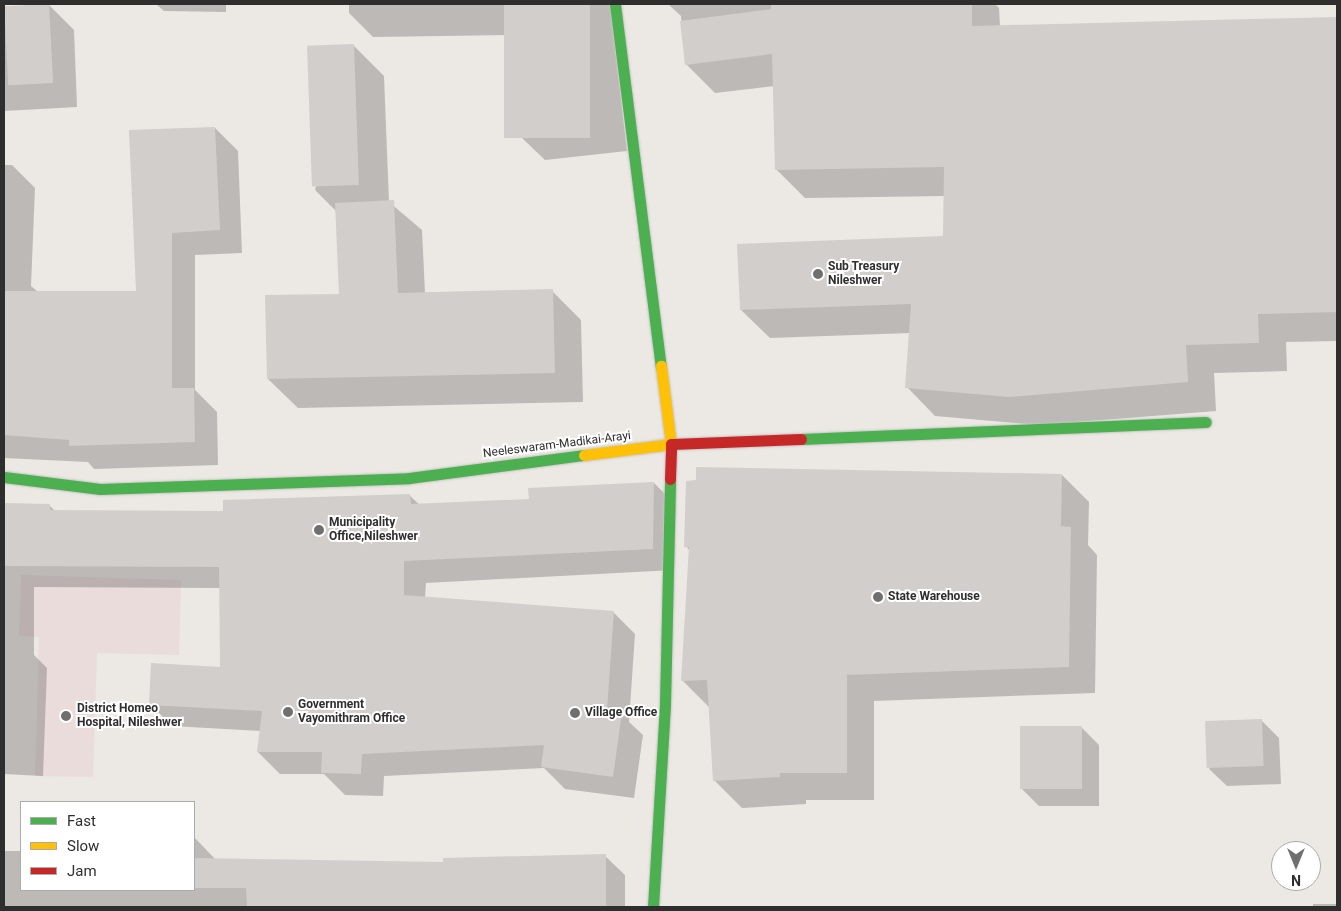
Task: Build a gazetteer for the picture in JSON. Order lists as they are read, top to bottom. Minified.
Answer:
{"streets":{"main road":["Neeleswaram-Madikai-Arayi"]},"places":["Sub Treasury Nileshwer","Municipality Office,Nileshwer","State Warehouse","Government Vayomithram Office","Village Office","District Homeo Hospital, Nileshwer"],"legend":["Fast","Slow","Jam"],"north":"bottom"}
